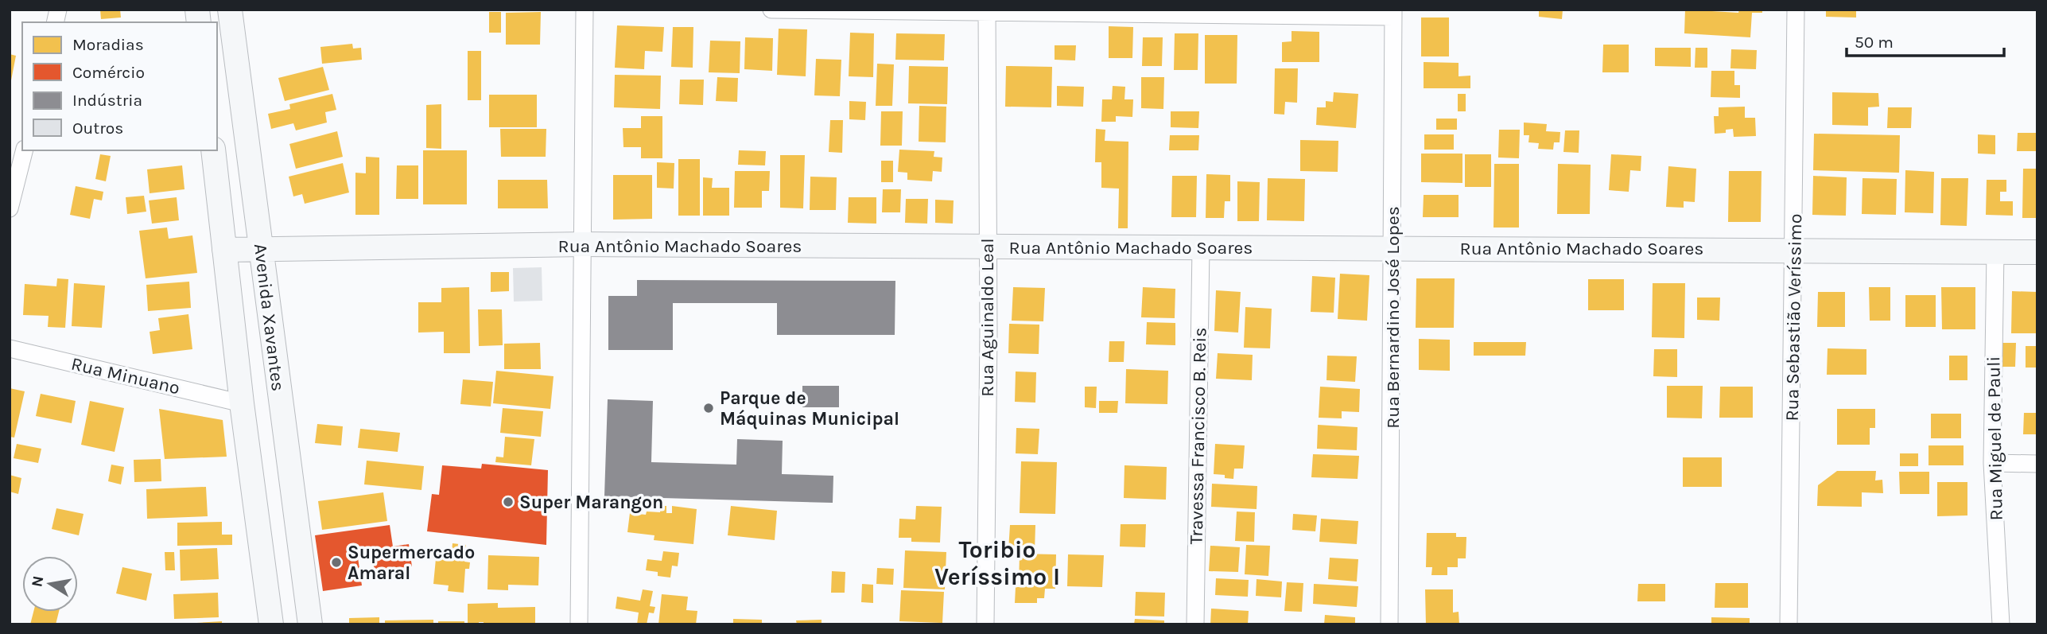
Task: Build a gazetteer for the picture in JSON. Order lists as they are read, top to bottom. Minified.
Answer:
{"streets":{"street":["Rua Antônio Machado Soares","Avenida Xavantes","Rua Aguinaldo Leal","Rua Bernardino José Lopes","Rua Sebastião Veríssimo","Rua Minuano","Travessa Francisco B. Reis","Rua Miguel de Pauli"]},"crossings":[["Rua Antônio Machado Soares","Avenida Xavantes"],["Rua Antônio Machado Soares","Rua Aguinaldo Leal"],["Rua Antônio Machado Soares","Rua Bernardino José Lopes"],["Rua Antônio Machado Soares","Rua Sebastião Veríssimo"],["Rua Antônio Machado Soares","Travessa Francisco B. Reis"],["Rua Antônio Machado Soares","Rua Miguel de Pauli"],["Avenida Xavantes","Rua Minuano"]],"districts":["Toribio Veríssimo I"],"places":["Parque de Máquinas Municipal","Super Marangon","Supermercado Amaral"],"legend":["Moradias","Comércio","Indústria","Outros"],"scale_bar":"50 m","north":"left"}
